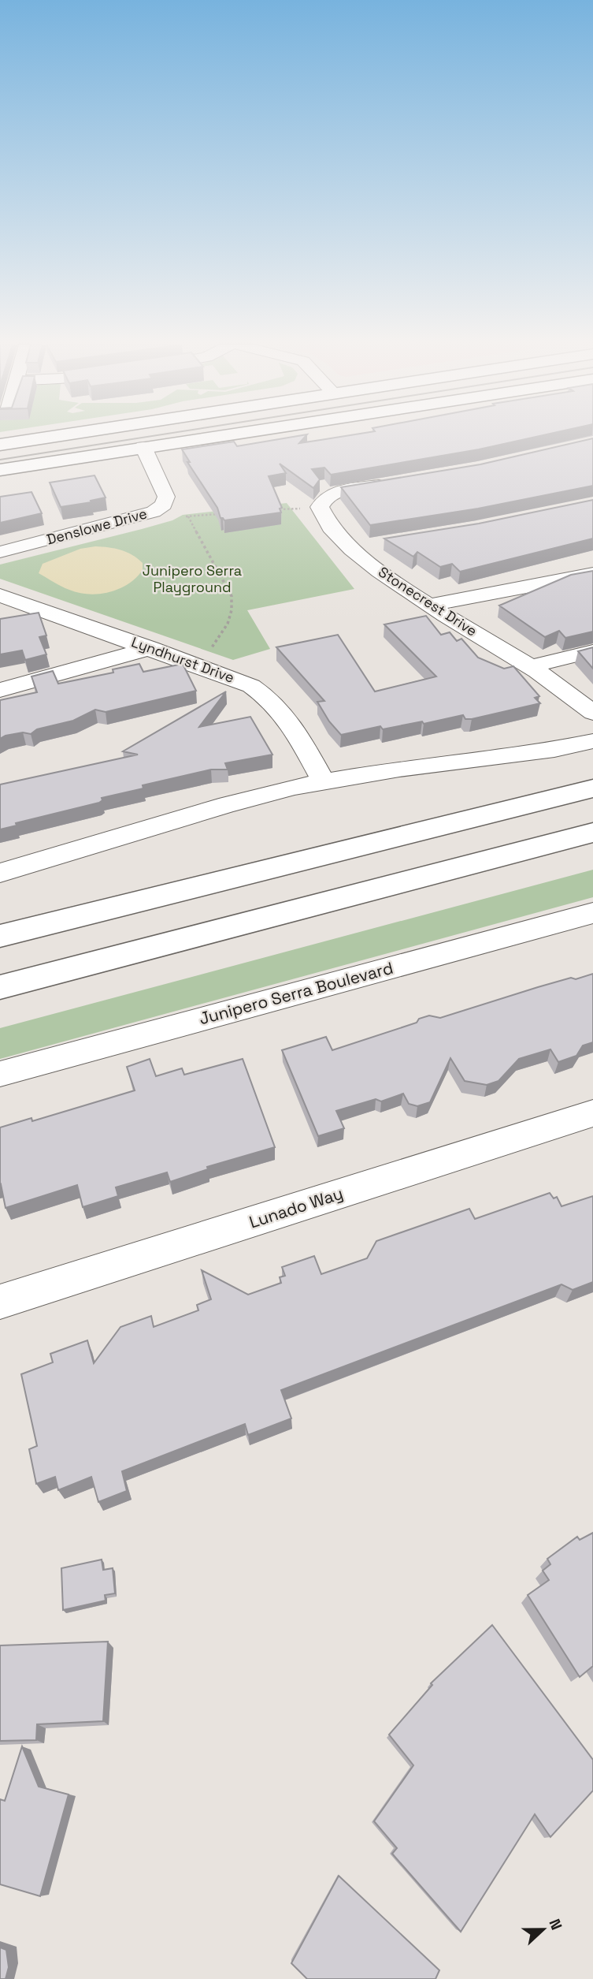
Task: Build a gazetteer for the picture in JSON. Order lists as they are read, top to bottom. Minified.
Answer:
{"streets":{"street":["Denslowe Drive","Stonecrest Drive","Lyndhurst Drive","Junipero Serra Boulevard","Lunado Way"]},"parks":["Junipero Serra Playground"],"north":"right"}
